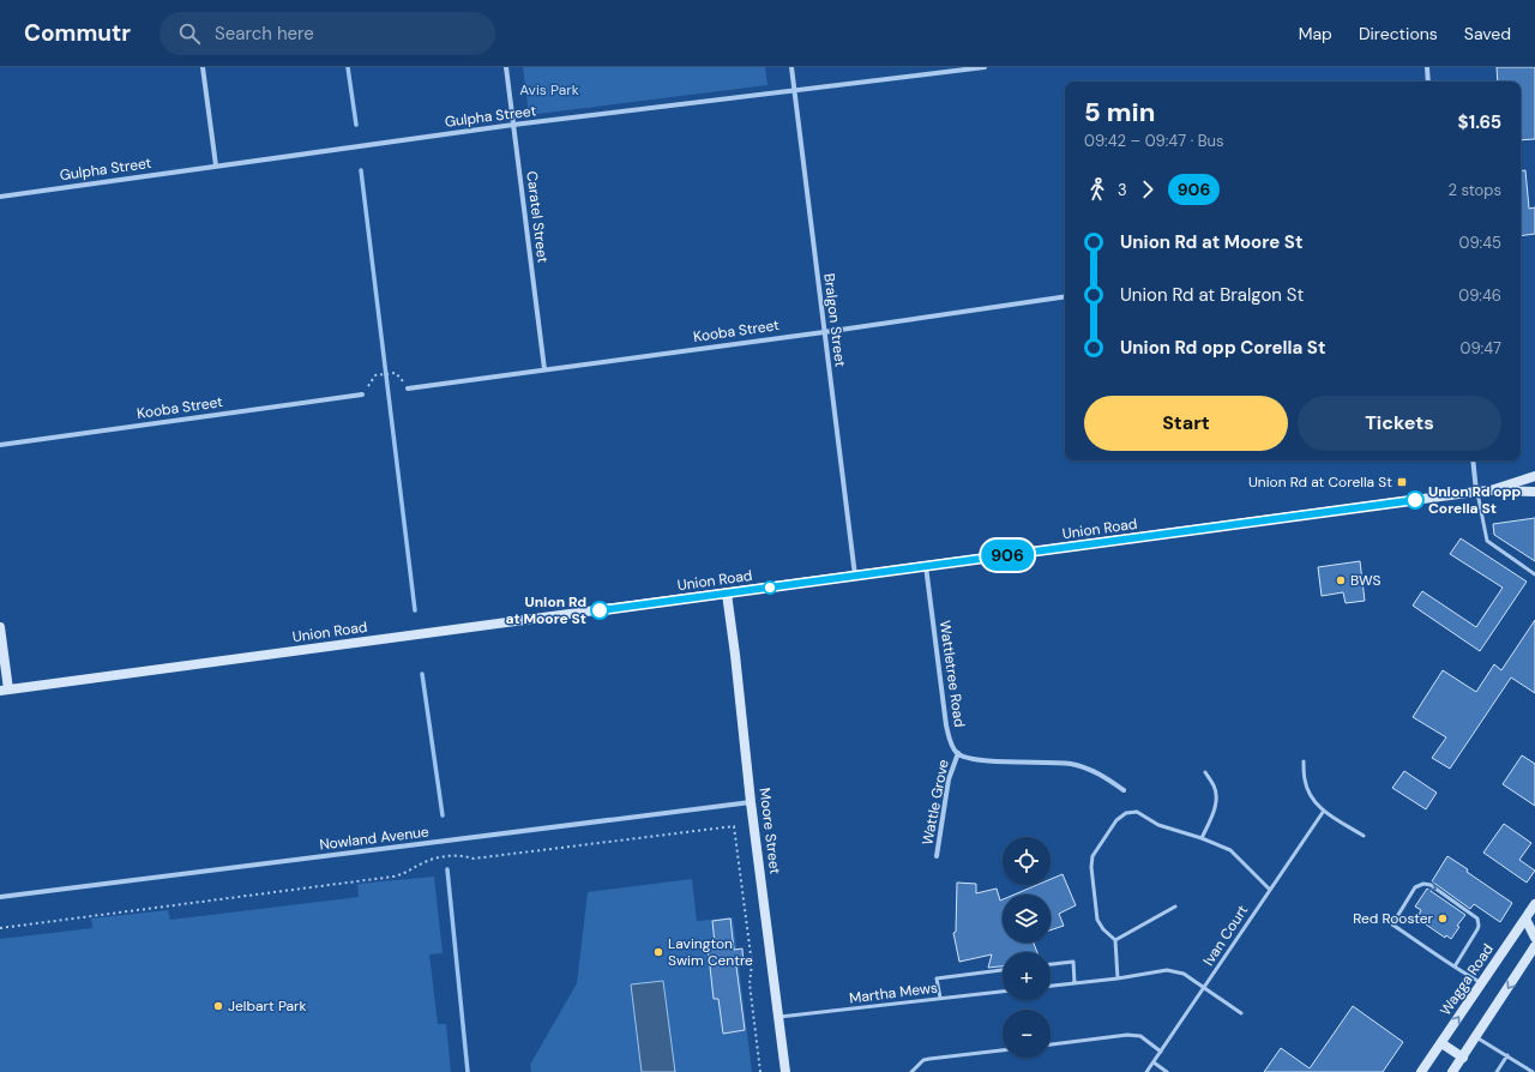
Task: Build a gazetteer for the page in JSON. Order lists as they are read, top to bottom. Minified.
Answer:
{"streets":{"main road":["Union Road","Moore Street","Wagga Road"],"street":["Gulpha Street","Caratel Street","Bralgon Street","Kooba Street","Wattletree Road","Wattle Grove","Nowland Avenue"],"lane":["Ivan Court","Martha Mews"]},"crossings":[["Gulpha Street","Caratel Street"],["Gulpha Street","Bralgon Street"],["Caratel Street","Kooba Street"],["Bralgon Street","Kooba Street"],["Bralgon Street","Union Road"],["Union Road","Wattletree Road"],["Union Road","Moore Street"],["Wattletree Road","Wattle Grove"],["Moore Street","Nowland Avenue"],["Moore Street","Martha Mews"]],"parks":["Avis Park"],"places":{"transit":["Union Rd at Corella St"],"other":["Union Rd opp Corella St","BWS","Union Rd at Moore St","Red Rooster","Lavington Swim Centre","Jelbart Park"]},"lines":["bus line 906"],"page":{"header":"Commutr","search":"Search here","nav":["Map","Directions","Saved"],"on_map":"906","heading":["5 min","09:42 – 09:47 · Bus","$1.65"],"legs":["3","906","2 stops"],"list":[{"name":"Union Rd at Moore St","value":"09:45"},{"name":"Union Rd at Bralgon St","value":"09:46"},{"name":"Union Rd opp Corella St","value":"09:47"}],"buttons":["Start","Tickets"],"map_buttons":["+","−"]}}
